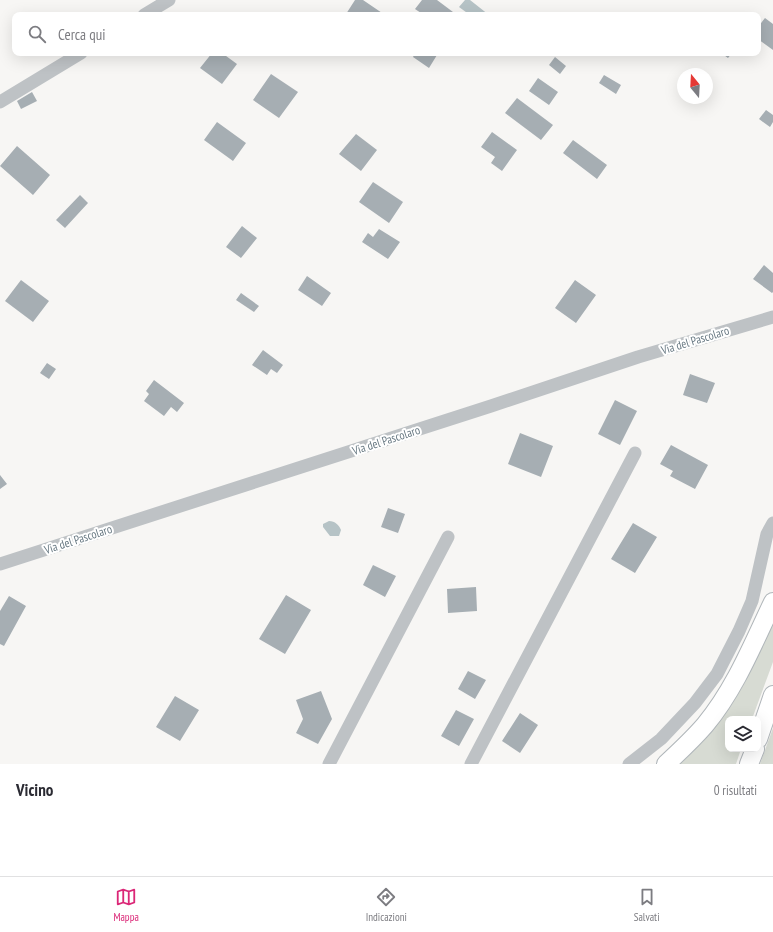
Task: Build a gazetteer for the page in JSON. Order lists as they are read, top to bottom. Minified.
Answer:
{"streets":{"street":["Via del Pascolaro"]},"north":"top","page":{"search":"Cerca qui","heading":["Vicino","0 risultati"],"nav":["Mappa","Indicazioni","Salvati"]}}
